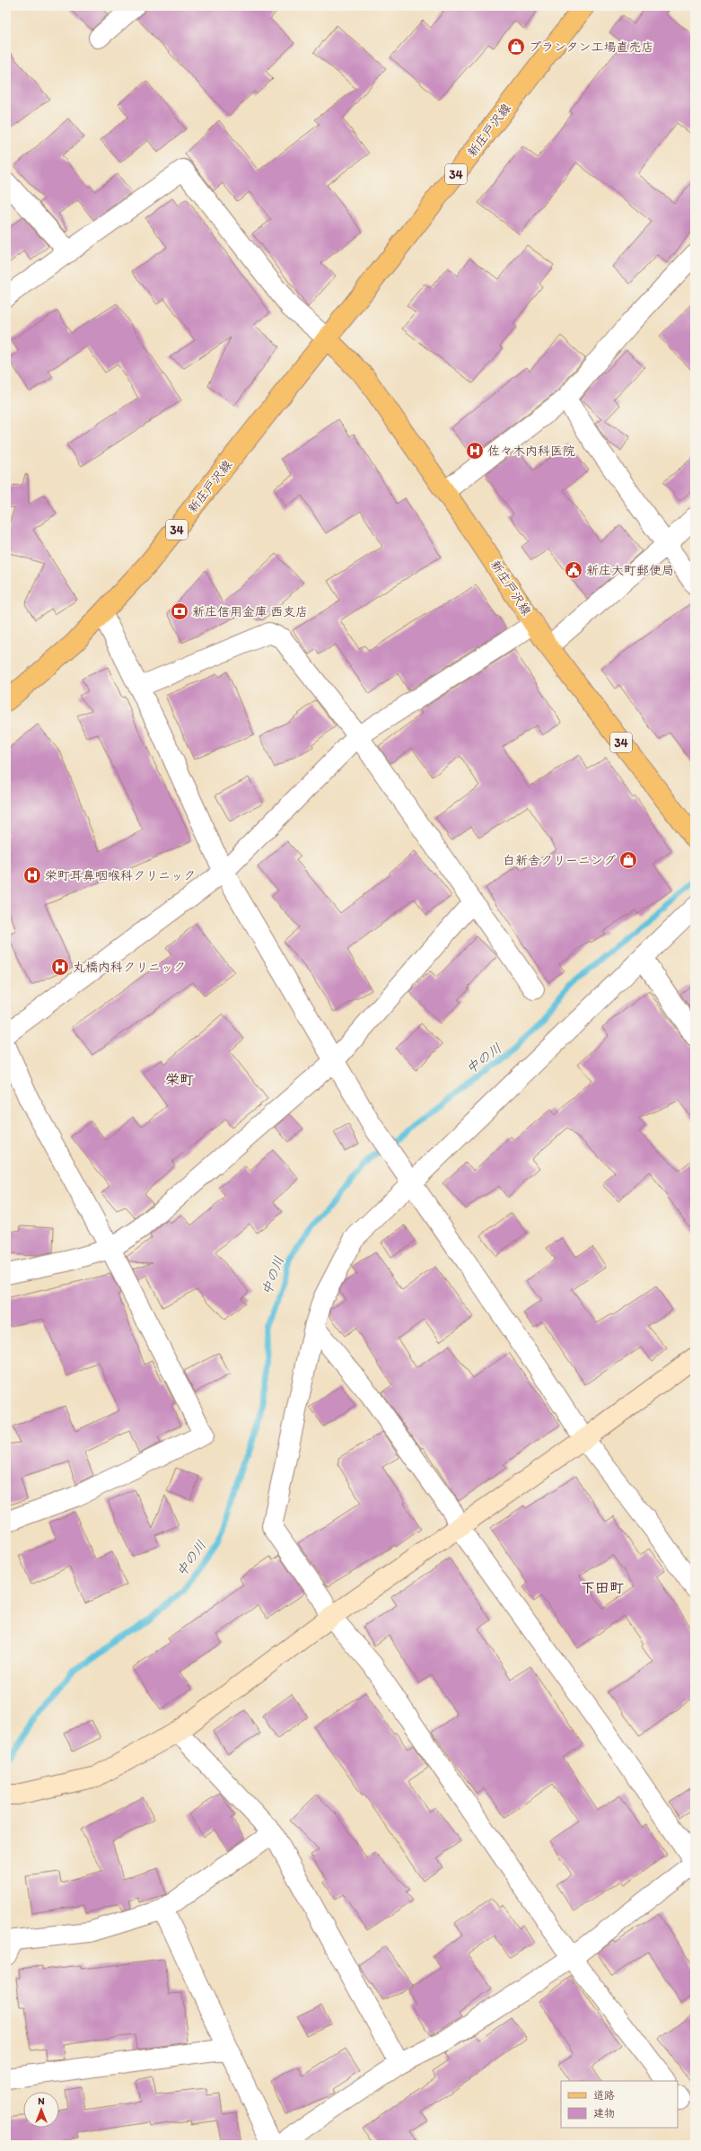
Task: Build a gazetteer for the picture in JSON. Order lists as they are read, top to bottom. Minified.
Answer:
{"streets":{"main road":["新庄戸沢線","34"]},"districts":["栄町","下田町"],"water":["中の川"],"places":{"shop":["プランタン工場直売店","白新舎クリーニング"],"hospital":["佐々木内科医院","栄町耳鼻咽喉科クリニック","丸橋内科クリニック"],"public building":["新庄大町郵便局"],"bank":["新庄信用金庫 西支店"]},"legend":["道路","建物"],"north":"top"}
